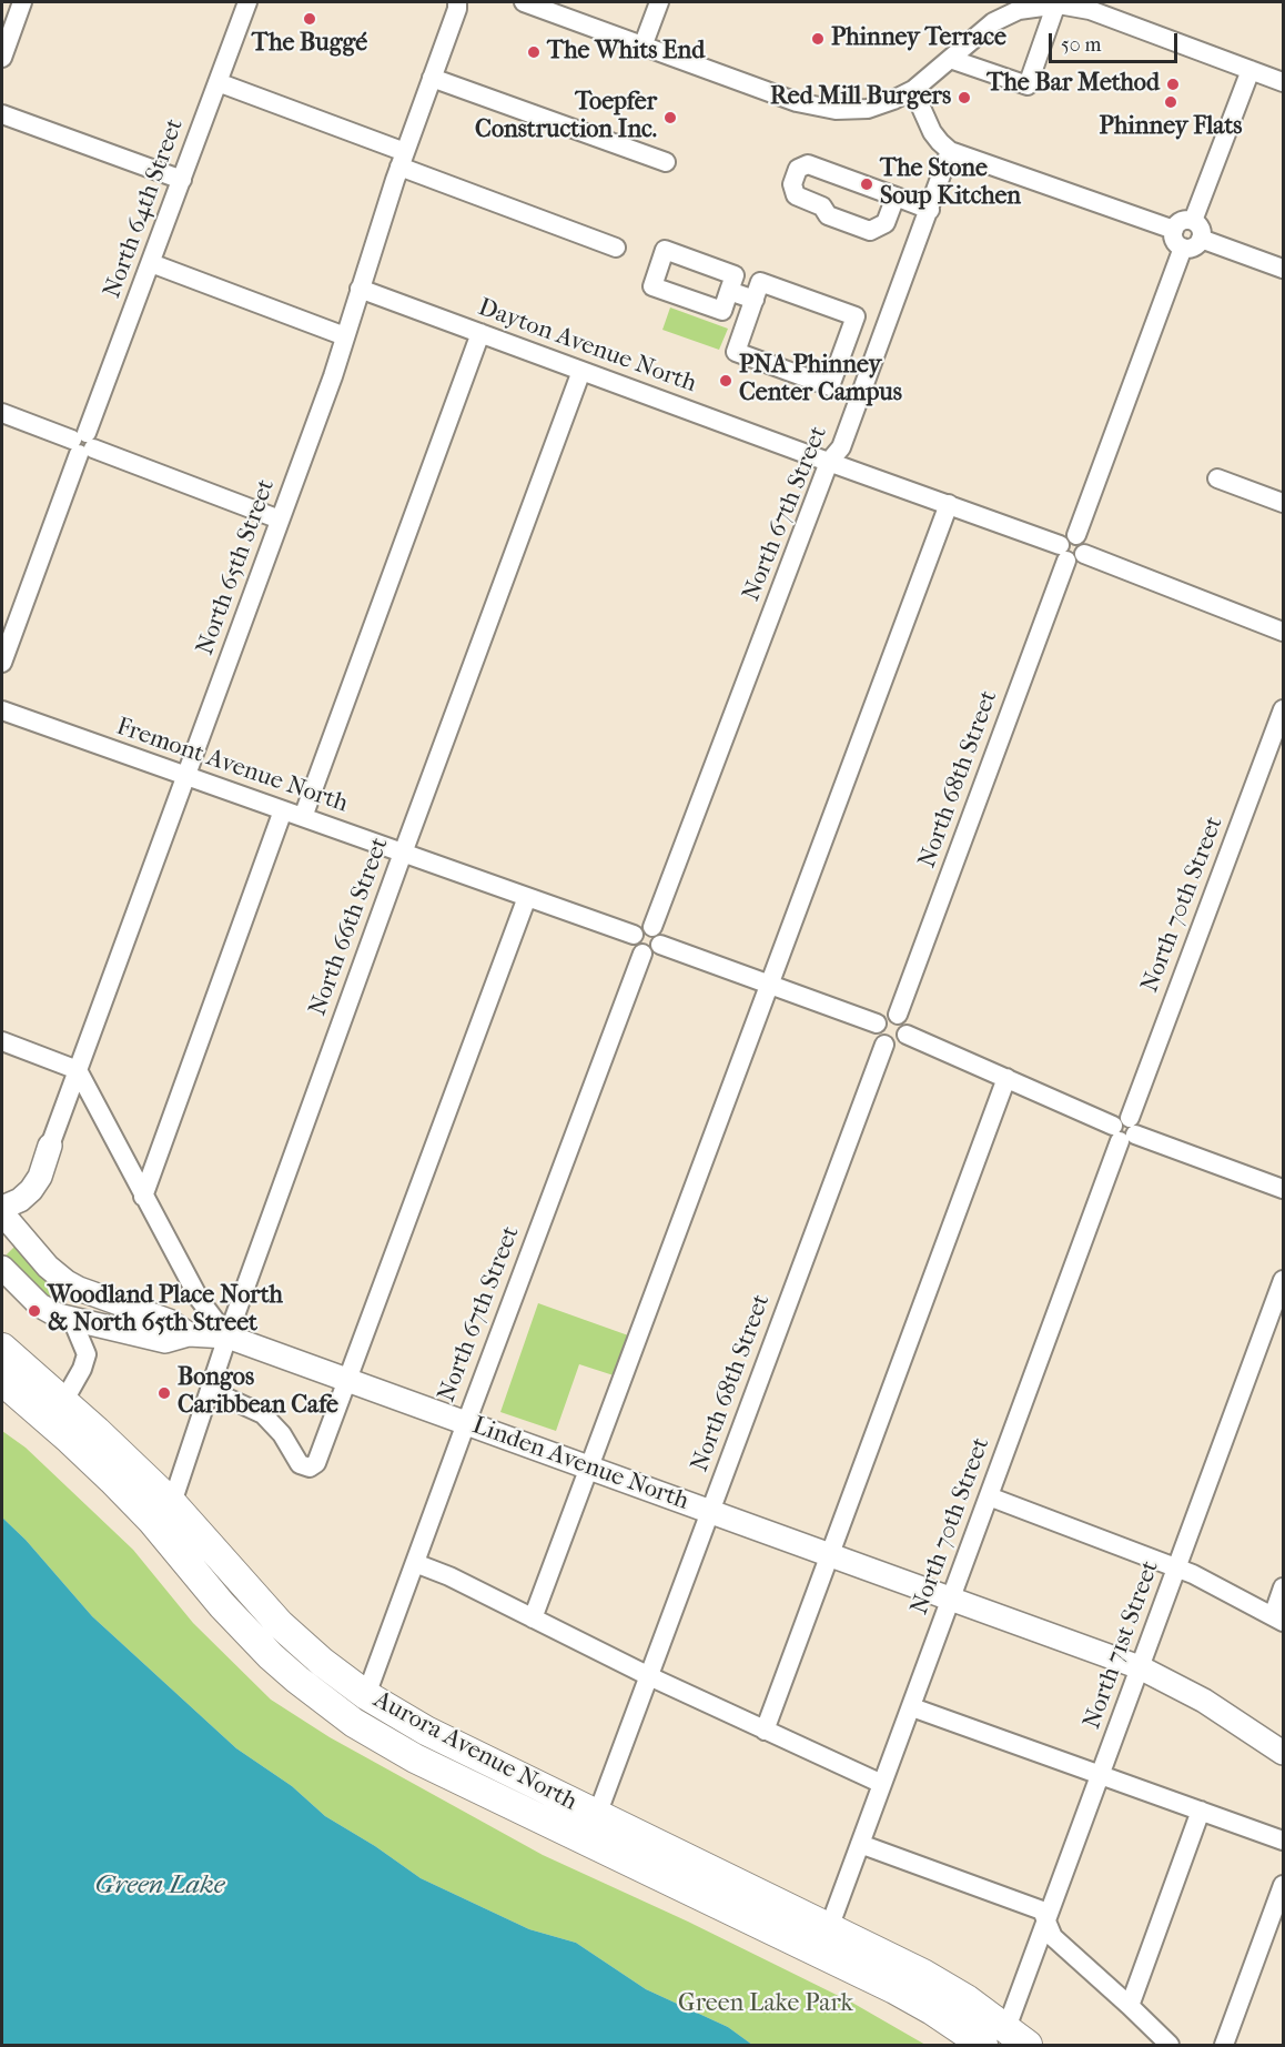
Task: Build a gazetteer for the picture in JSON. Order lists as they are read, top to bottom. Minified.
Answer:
{"streets":{"highway":["Aurora Avenue North"],"main road":["Linden Avenue North"],"street":["North 64th Street","Dayton Avenue North","North 67th Street","North 65th Street","Fremont Avenue North","North 68th Street","North 70th Street","North 66th Street","North 71st Street"]},"crossings":[["Dayton Avenue North","North 67th Street"],["Dayton Avenue North","North 65th Street"],["Dayton Avenue North","North 68th Street"],["Dayton Avenue North","North 66th Street"],["North 67th Street","Fremont Avenue North"],["North 67th Street","Linden Avenue North"],["North 67th Street","Aurora Avenue North"],["North 65th Street","Fremont Avenue North"],["Fremont Avenue North","North 66th Street"],["North 68th Street","Linden Avenue North"],["North 68th Street","Aurora Avenue North"],["North 70th Street","Linden Avenue North"],["North 70th Street","Aurora Avenue North"],["North 66th Street","Linden Avenue North"],["North 66th Street","Aurora Avenue North"],["Linden Avenue North","North 71st Street"],["North 71st Street","Aurora Avenue North"]],"water":["Green Lake"],"parks":["Green Lake Park"],"places":["The Buggé","Phinney Terrace","The Whits End","The Bar Method","Red Mill Burgers","Phinney Flats","Toepfer Construction Inc.","The Stone Soup Kitchen","PNA Phinney Center Campus","Woodland Place North & North 65th Street","Bongos Caribbean Cafe"],"scale_bar":"50 m"}
